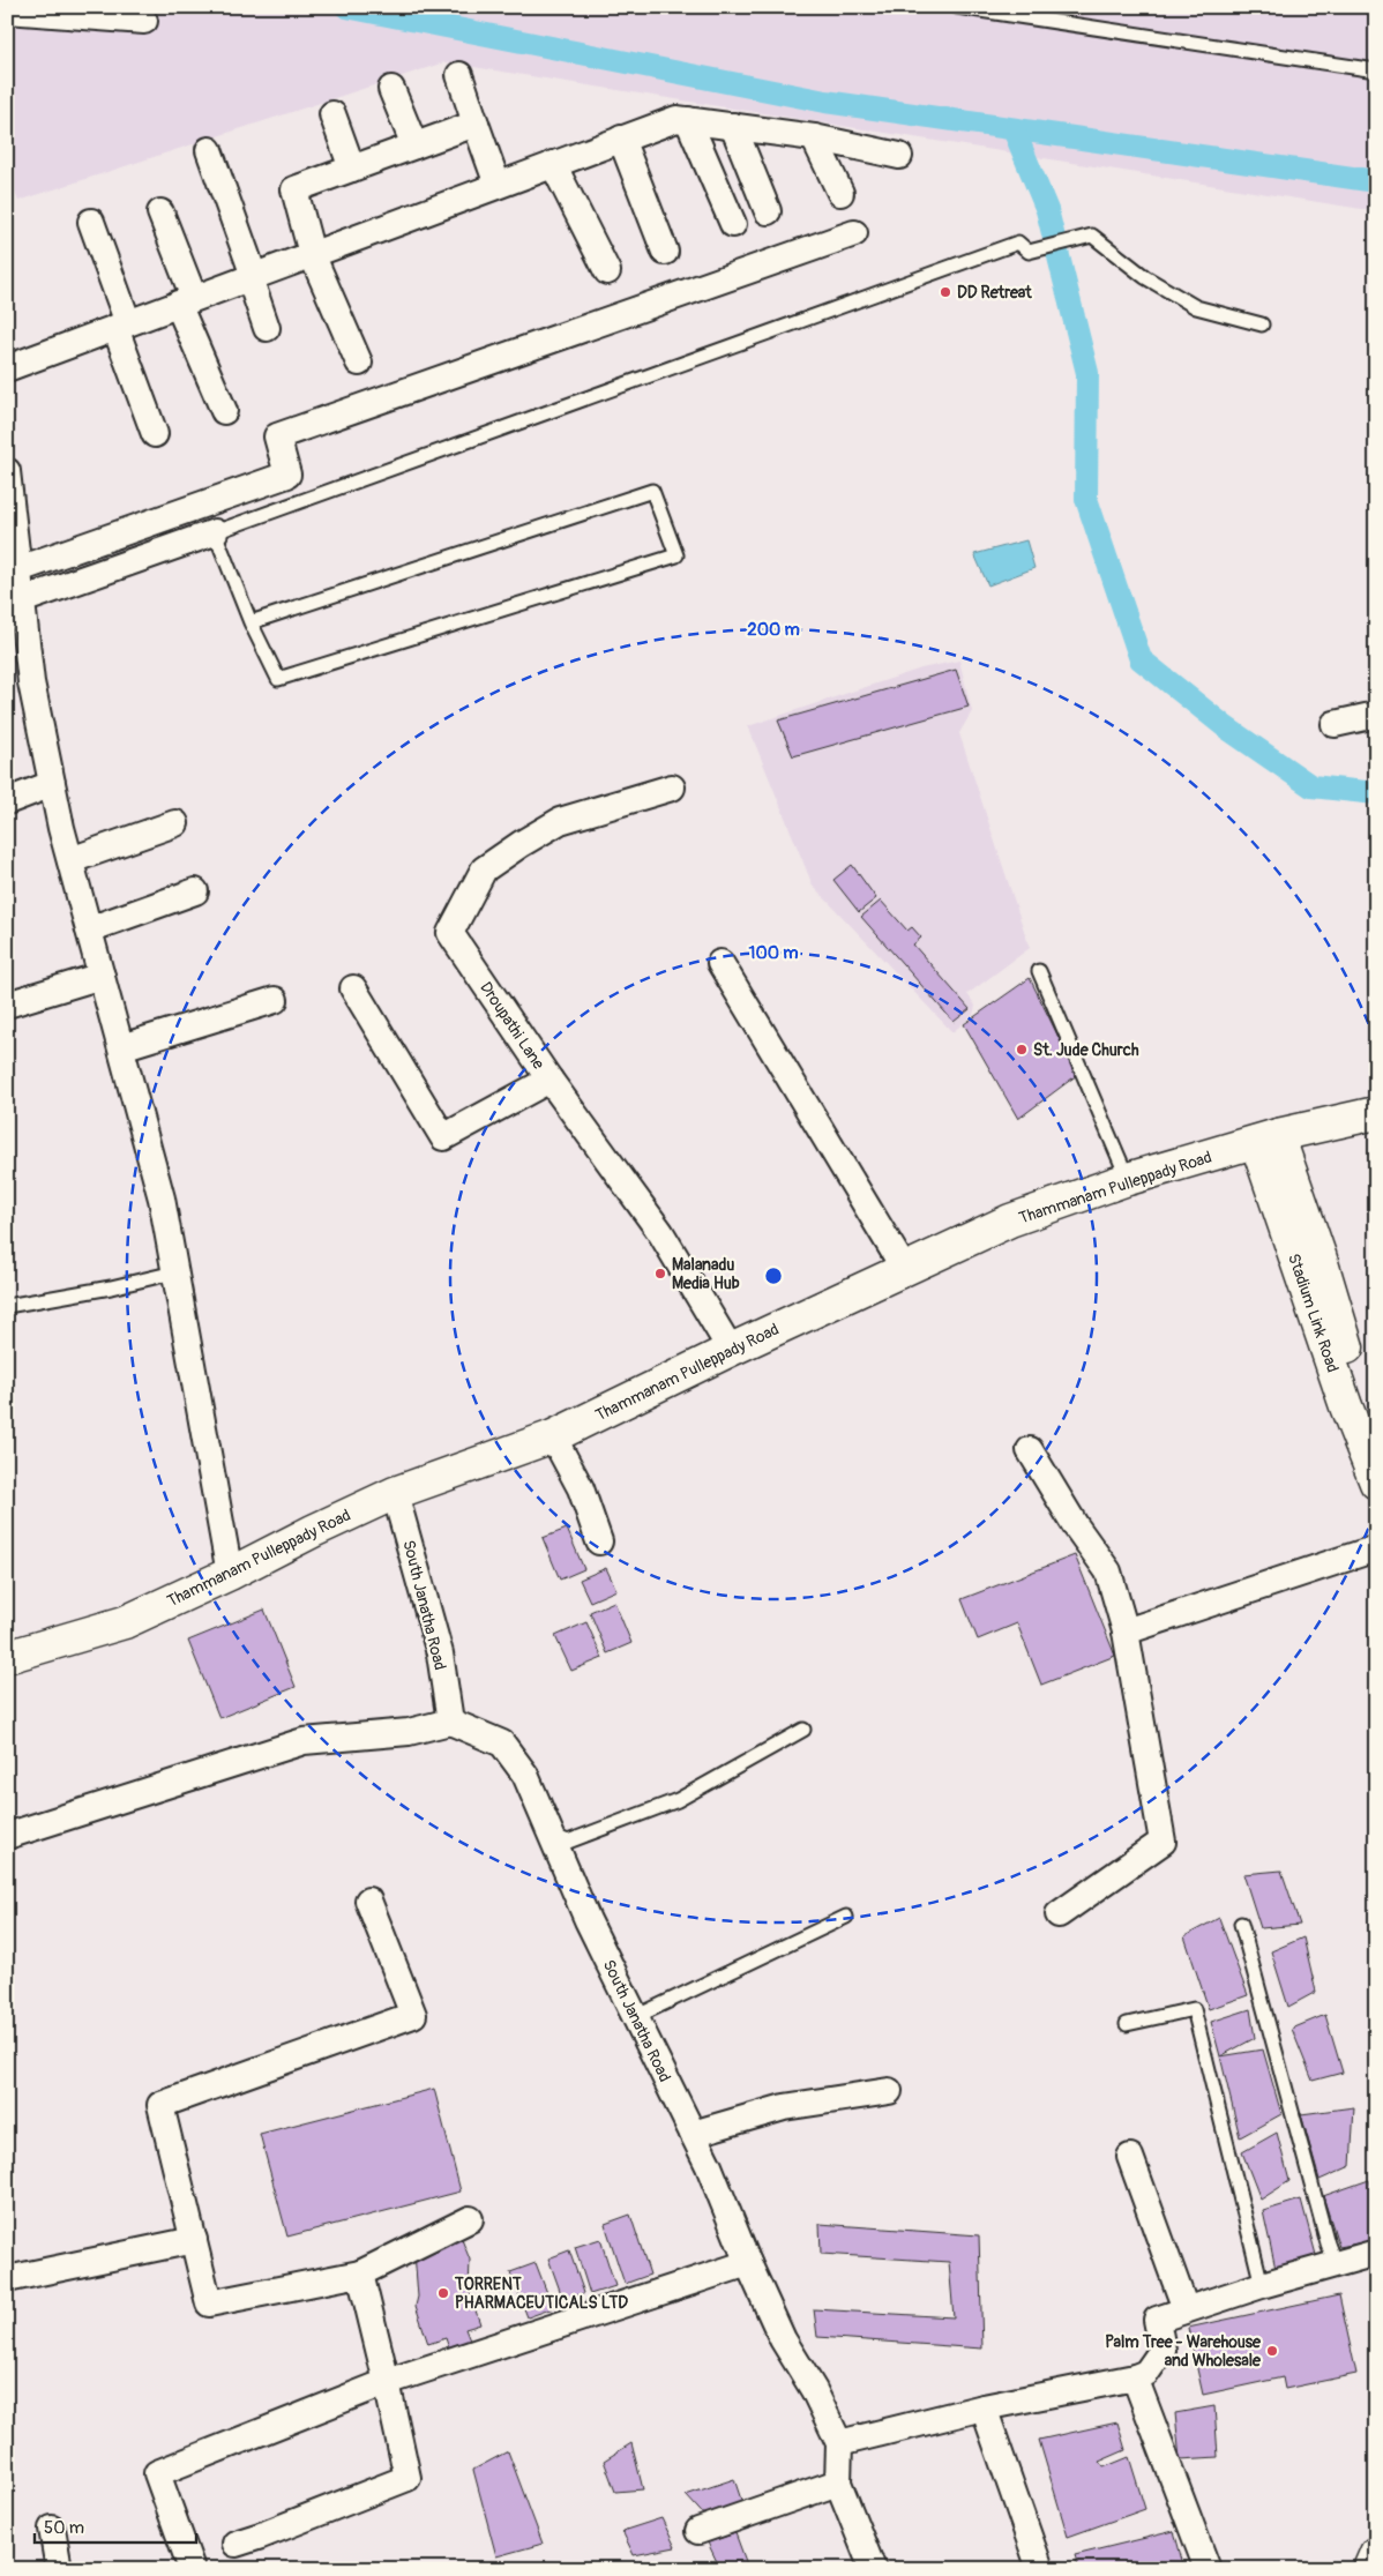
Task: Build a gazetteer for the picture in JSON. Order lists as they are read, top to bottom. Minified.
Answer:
{"streets":{"main road":["Thammanam Pulleppady Road","Stadium Link Road"],"street":["Droupathi Lane","South Janatha Road"]},"crossings":[["Droupathi Lane","Thammanam Pulleppady Road"],["Thammanam Pulleppady Road","Stadium Link Road"],["Thammanam Pulleppady Road","South Janatha Road"]],"places":["DD Retreat","St. Jude Church","Malanadu Media Hub","TORRENT PHARMACEUTICALS LTD","Palm Tree - Warehouse and Wholesale"],"scale_bar":"50 m","rings":["200 m","100 m"]}
